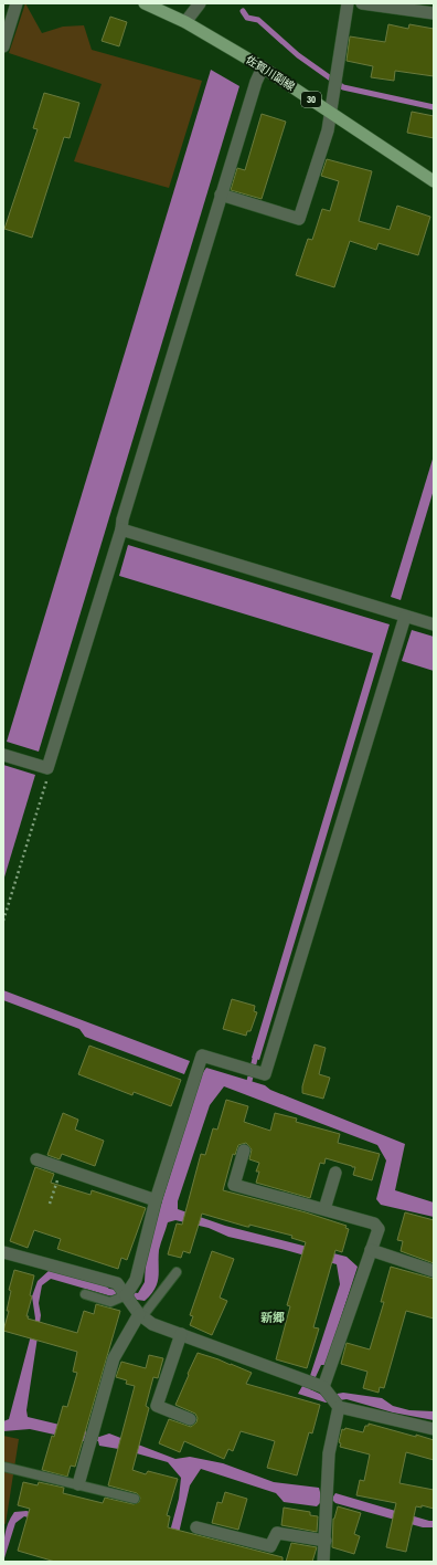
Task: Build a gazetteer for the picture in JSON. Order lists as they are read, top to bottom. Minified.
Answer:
{"streets":{"main road":["佐賀川副線","30"]},"districts":["新郷"]}
